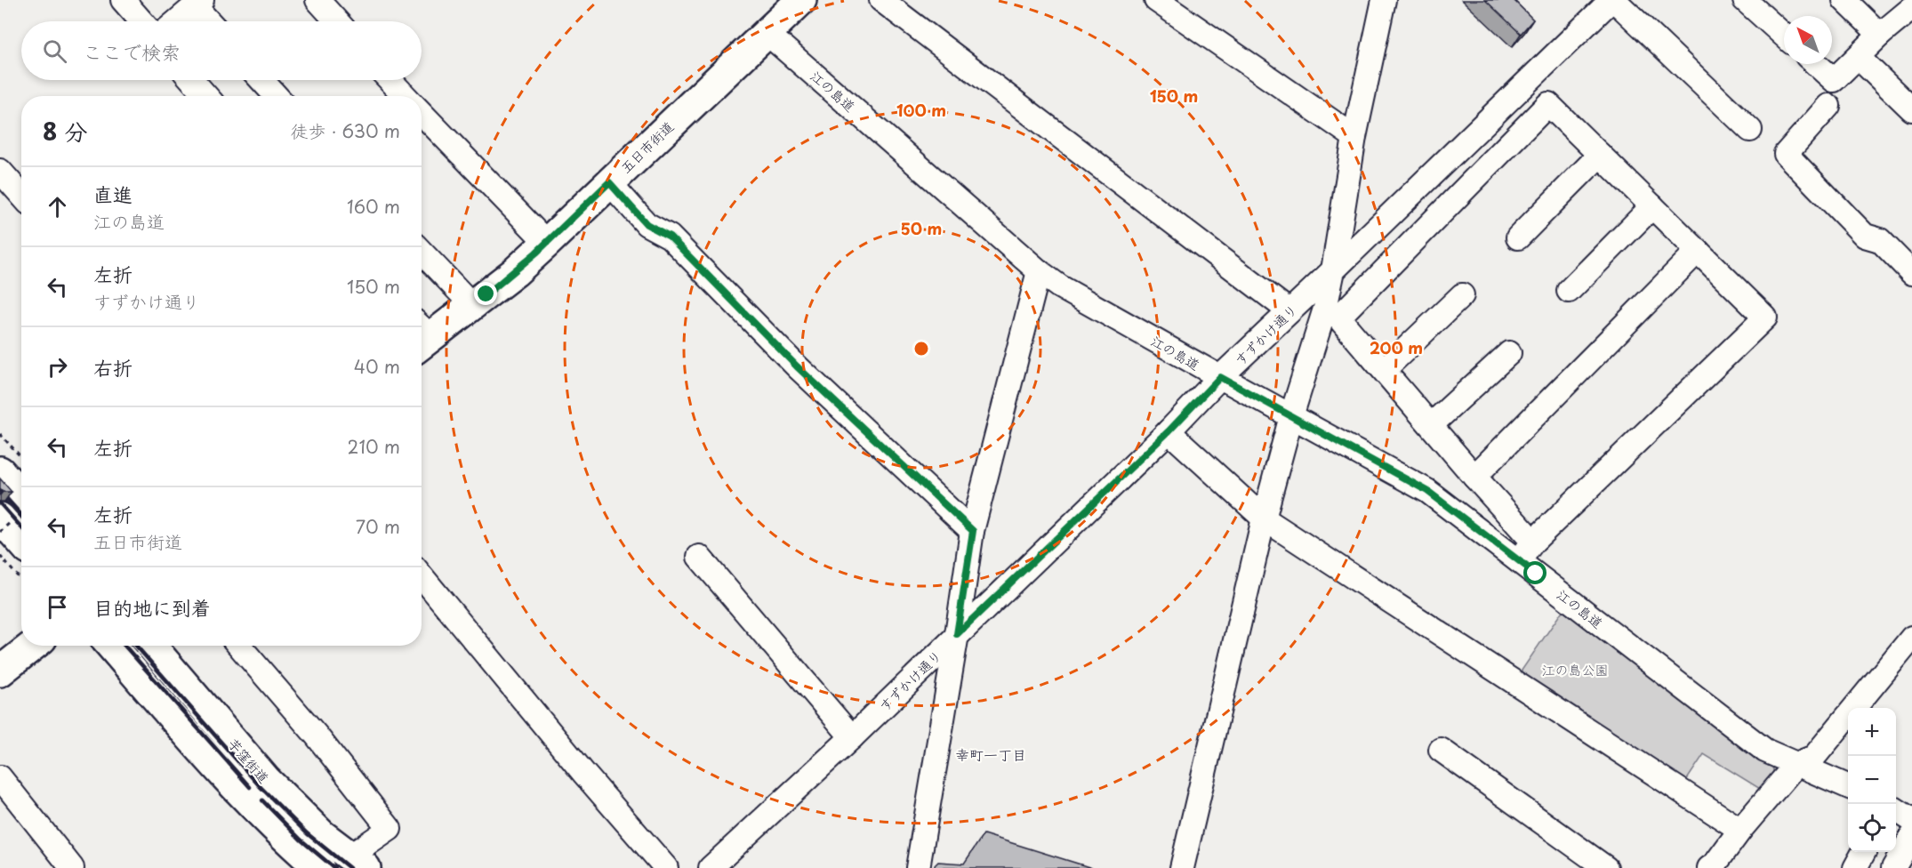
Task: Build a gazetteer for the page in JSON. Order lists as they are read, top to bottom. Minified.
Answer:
{"streets":{"main road":["五日市街道","芋窪街道"],"street":["江の島道","すずかけ通り"]},"crossings":[["江の島道","五日市街道"],["江の島道","すずかけ通り"]],"districts":["幸町一丁目"],"parks":["江の島公園"],"north":"top left","page":{"search":"ここで検索","heading":["8 分","徒歩 · 630 m"],"list":[["直進","江の島道","160 m"],["左折","すずかけ通り","150 m"],["右折","40 m"],["左折","210 m"],["左折","五日市街道","70 m"],"目的地に到着"],"map_buttons":["+","−"]},"rings":["150 m","100 m","50 m","200 m"]}
